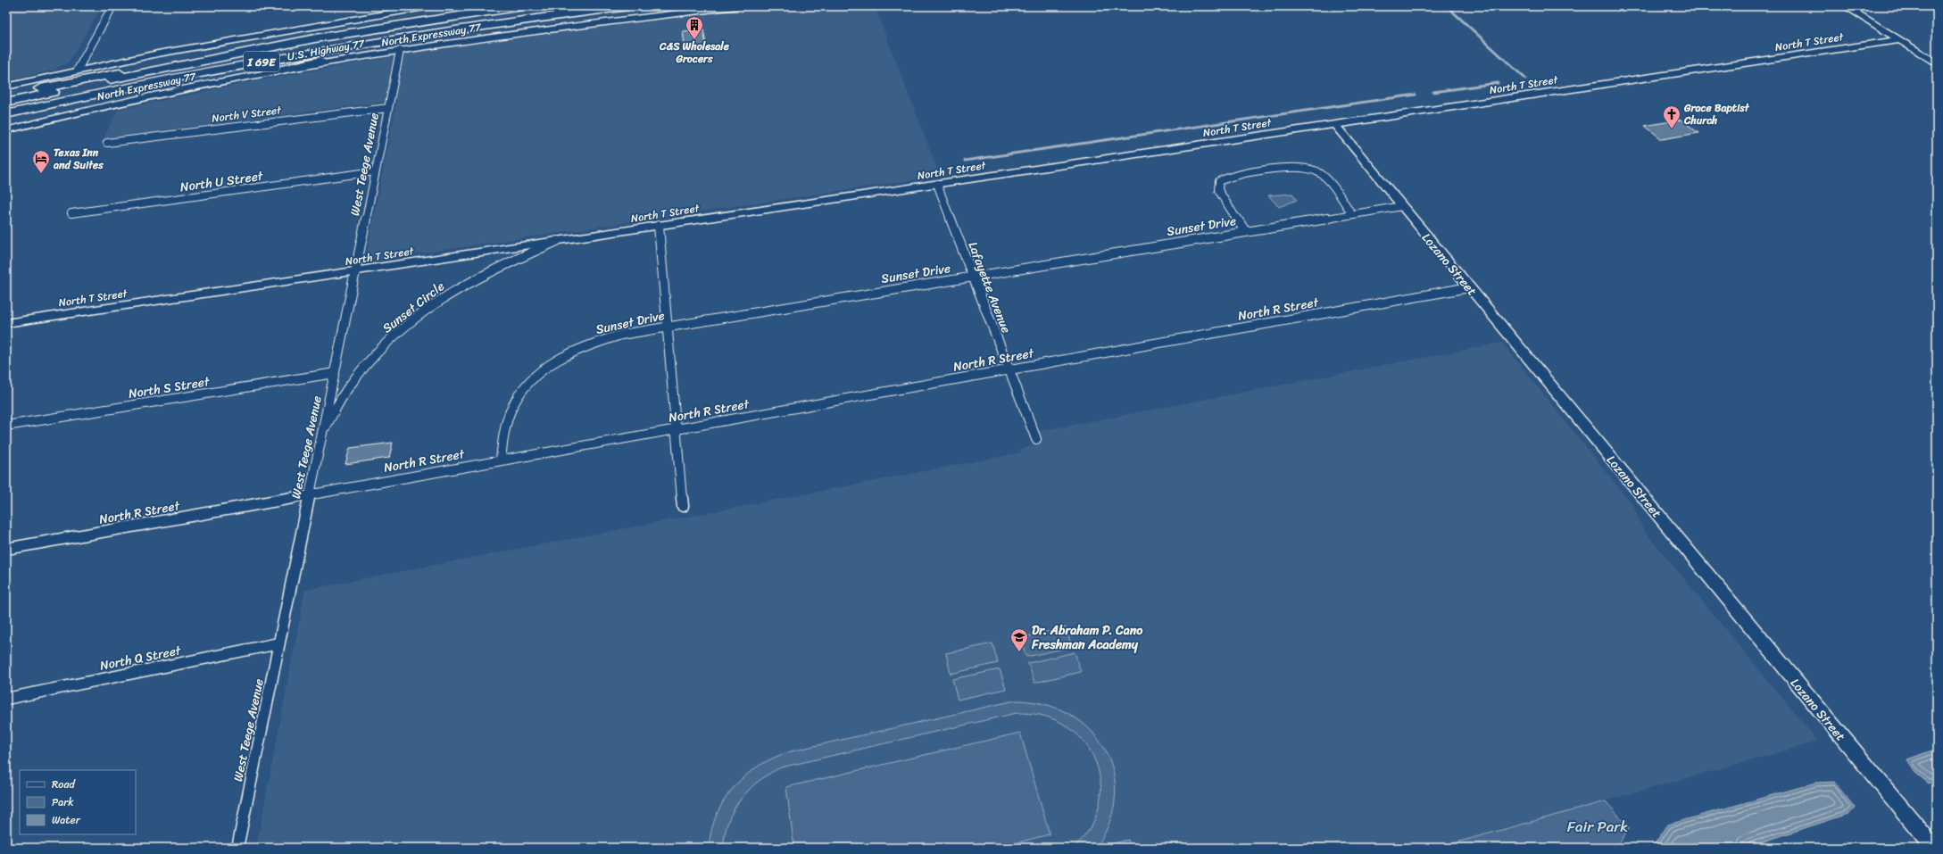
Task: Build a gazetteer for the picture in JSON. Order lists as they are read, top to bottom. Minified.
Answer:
{"streets":{"highway":["U.S. Highway 77","I 69E"],"street":["North Expressway 77","North T Street","North V Street","West Teege Avenue","North U Street","Sunset Drive","Lozano Street","Lafayette Avenue","Sunset Circle","North R Street","North S Street","North Q Street"]},"crossings":[["North Expressway 77","West Teege Avenue"],["North T Street","West Teege Avenue"],["North T Street","Lozano Street"],["North T Street","Lafayette Avenue"],["North T Street","Sunset Circle"],["North V Street","West Teege Avenue"],["West Teege Avenue","North U Street"],["West Teege Avenue","Sunset Circle"],["West Teege Avenue","North R Street"],["West Teege Avenue","North S Street"],["West Teege Avenue","North Q Street"],["Sunset Drive","Lozano Street"],["Sunset Drive","Lafayette Avenue"],["Sunset Drive","North R Street"],["Lozano Street","North R Street"],["Lafayette Avenue","North R Street"]],"parks":["Fair Park"],"places":{"building":["C&S Wholesale Grocers"],"church":["Grace Baptist Church"],"hotel":["Texas Inn and Suites"],"school or university":["Dr. Abraham P. Cano Freshman Academy"]},"legend":["Road","Park","Water"]}
